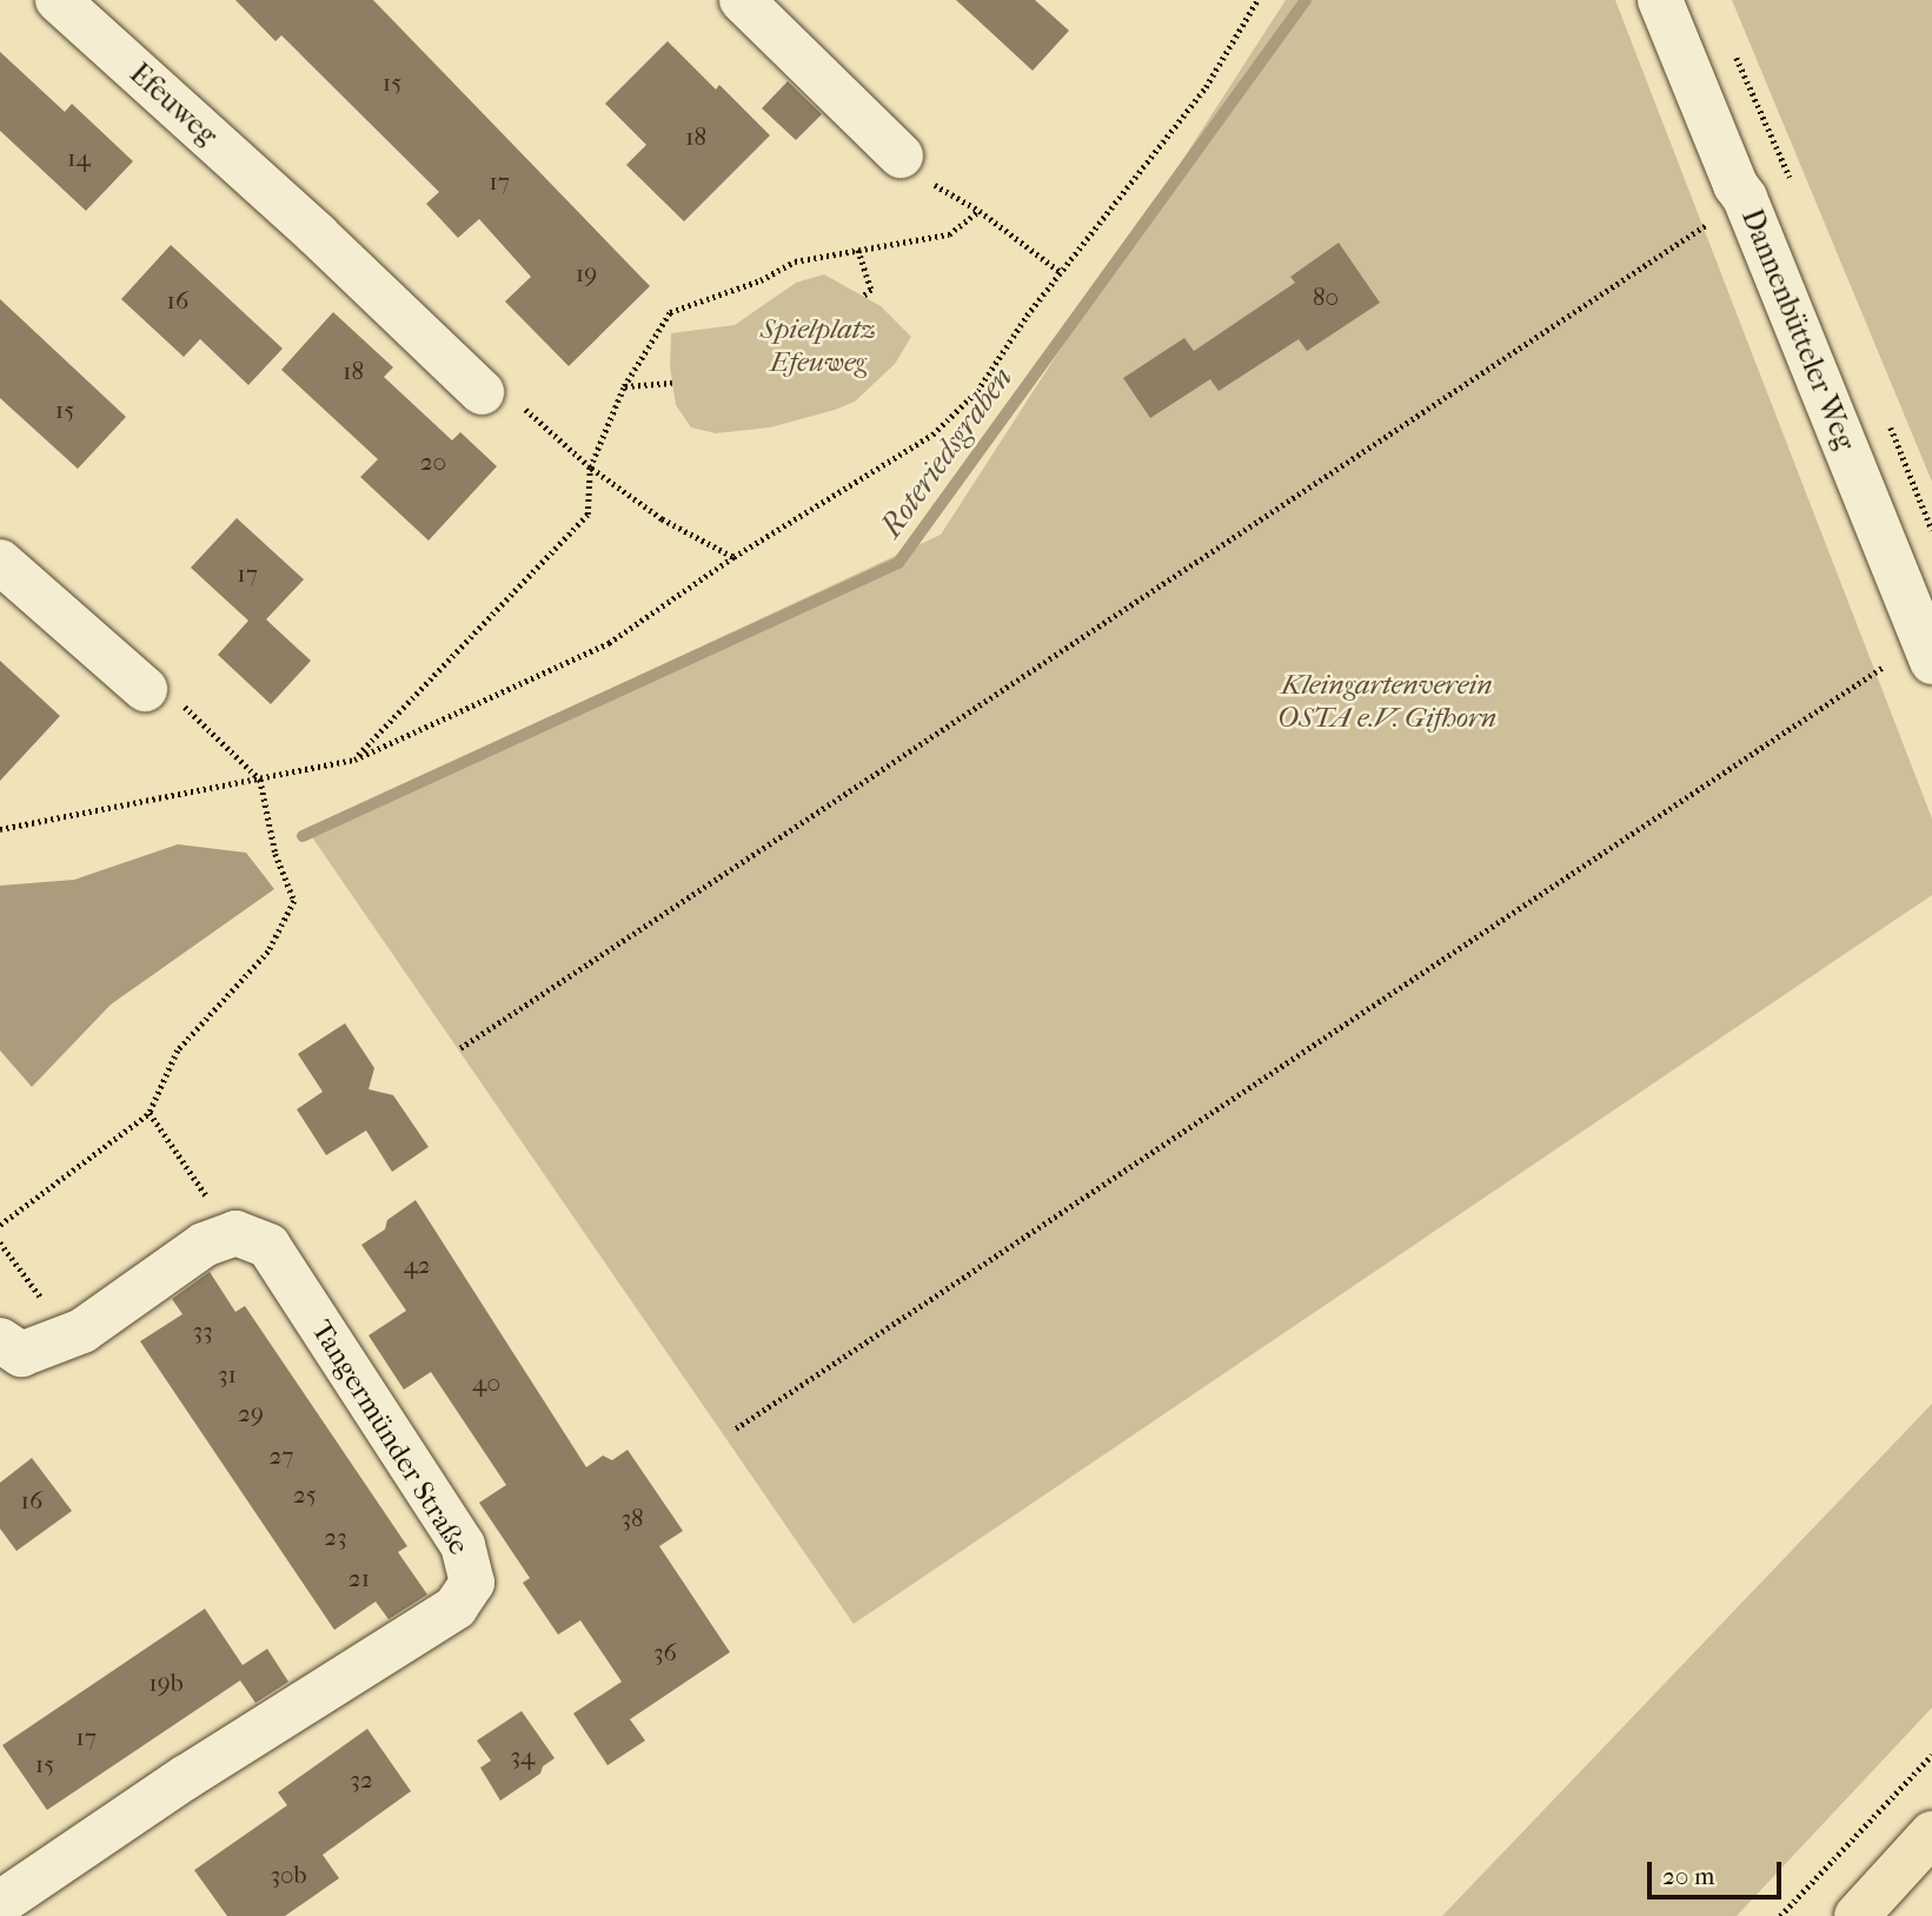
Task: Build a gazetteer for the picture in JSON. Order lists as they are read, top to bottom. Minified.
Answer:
{"streets":{"street":["Efeuweg","Dannenbütteler Weg","Tangermünder Straße"]},"water":["Roteriedsgraben"],"parks":["Spielplatz Efeuweg","Kleingartenverein OSTA e.V. Gifhorn"],"house_numbers":["15","18","14","17","19","80","16","18","15","20","17","42","33","31","40","29","27","25","16","38","23","21","36","19b","17","34","15","32","30b"],"scale_bar":"20 m"}
